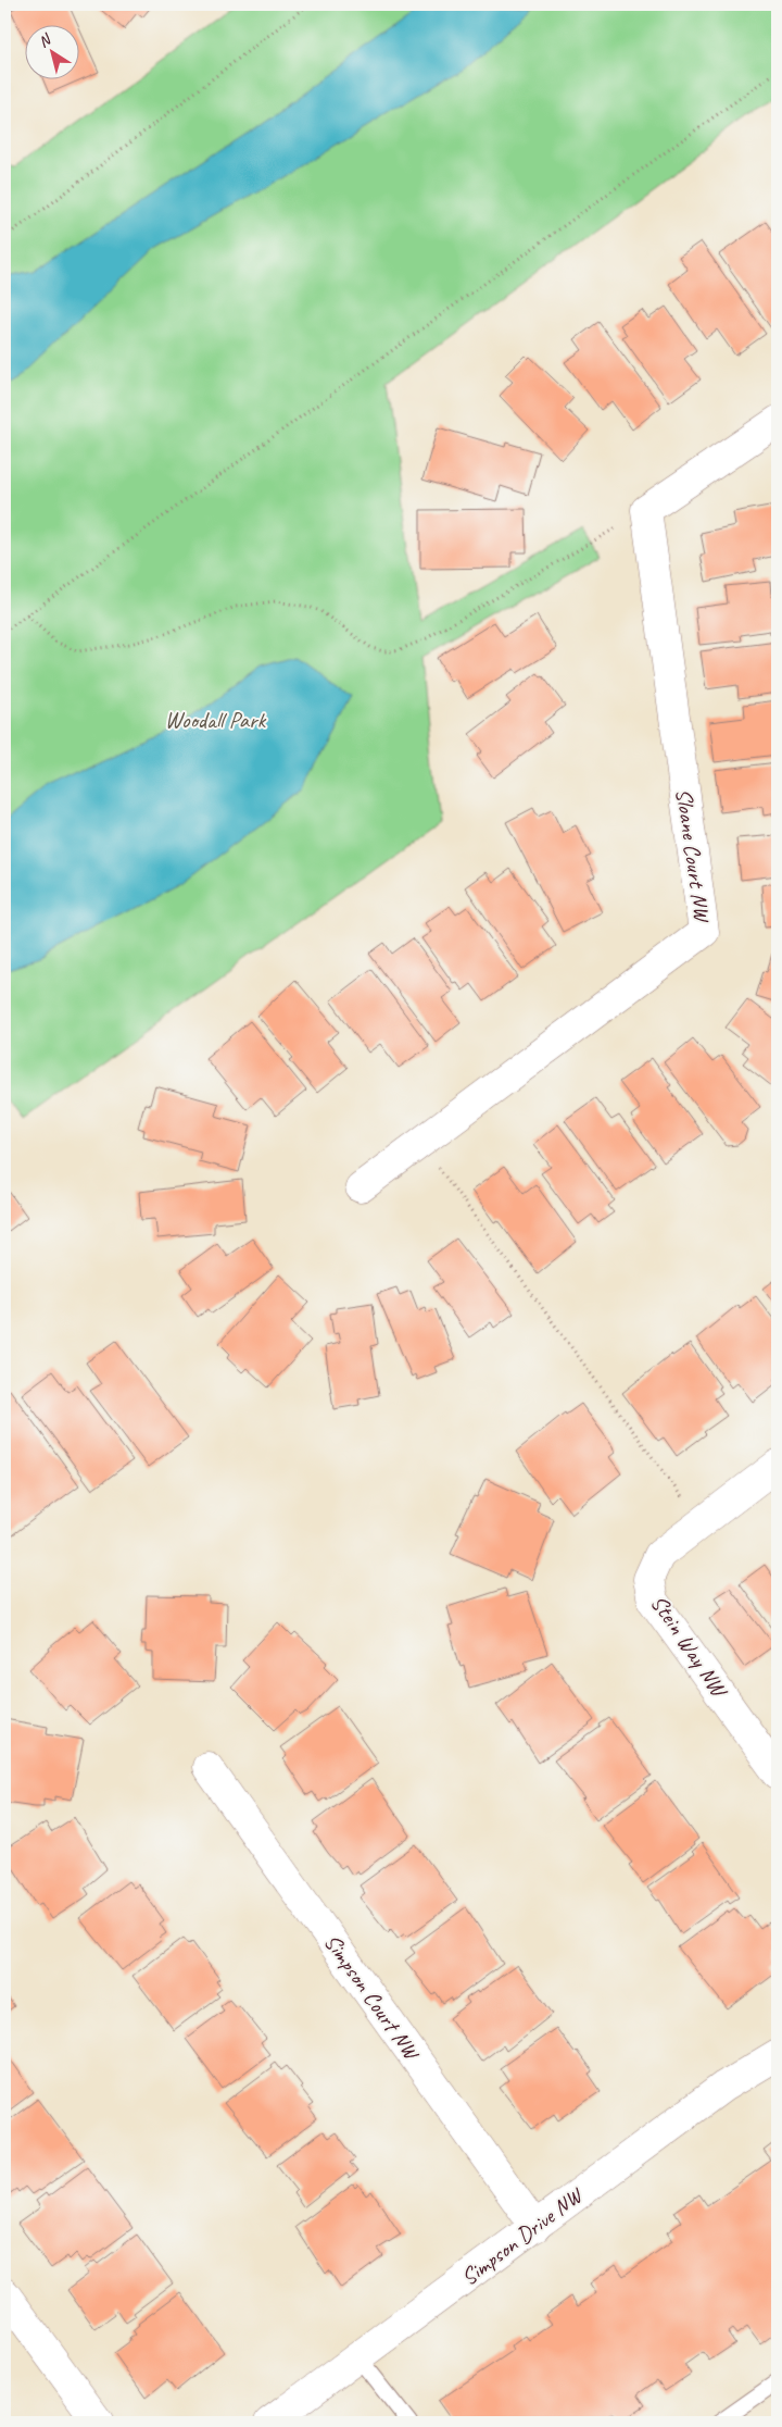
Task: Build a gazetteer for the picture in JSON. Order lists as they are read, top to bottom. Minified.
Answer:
{"streets":{"street":["Sloane Court NW","Stein Way NW","Simpson Court NW","Simpson Drive NW"]},"crossings":[["Simpson Court NW","Simpson Drive NW"]],"parks":["Woodall Park"],"north":"top left"}
